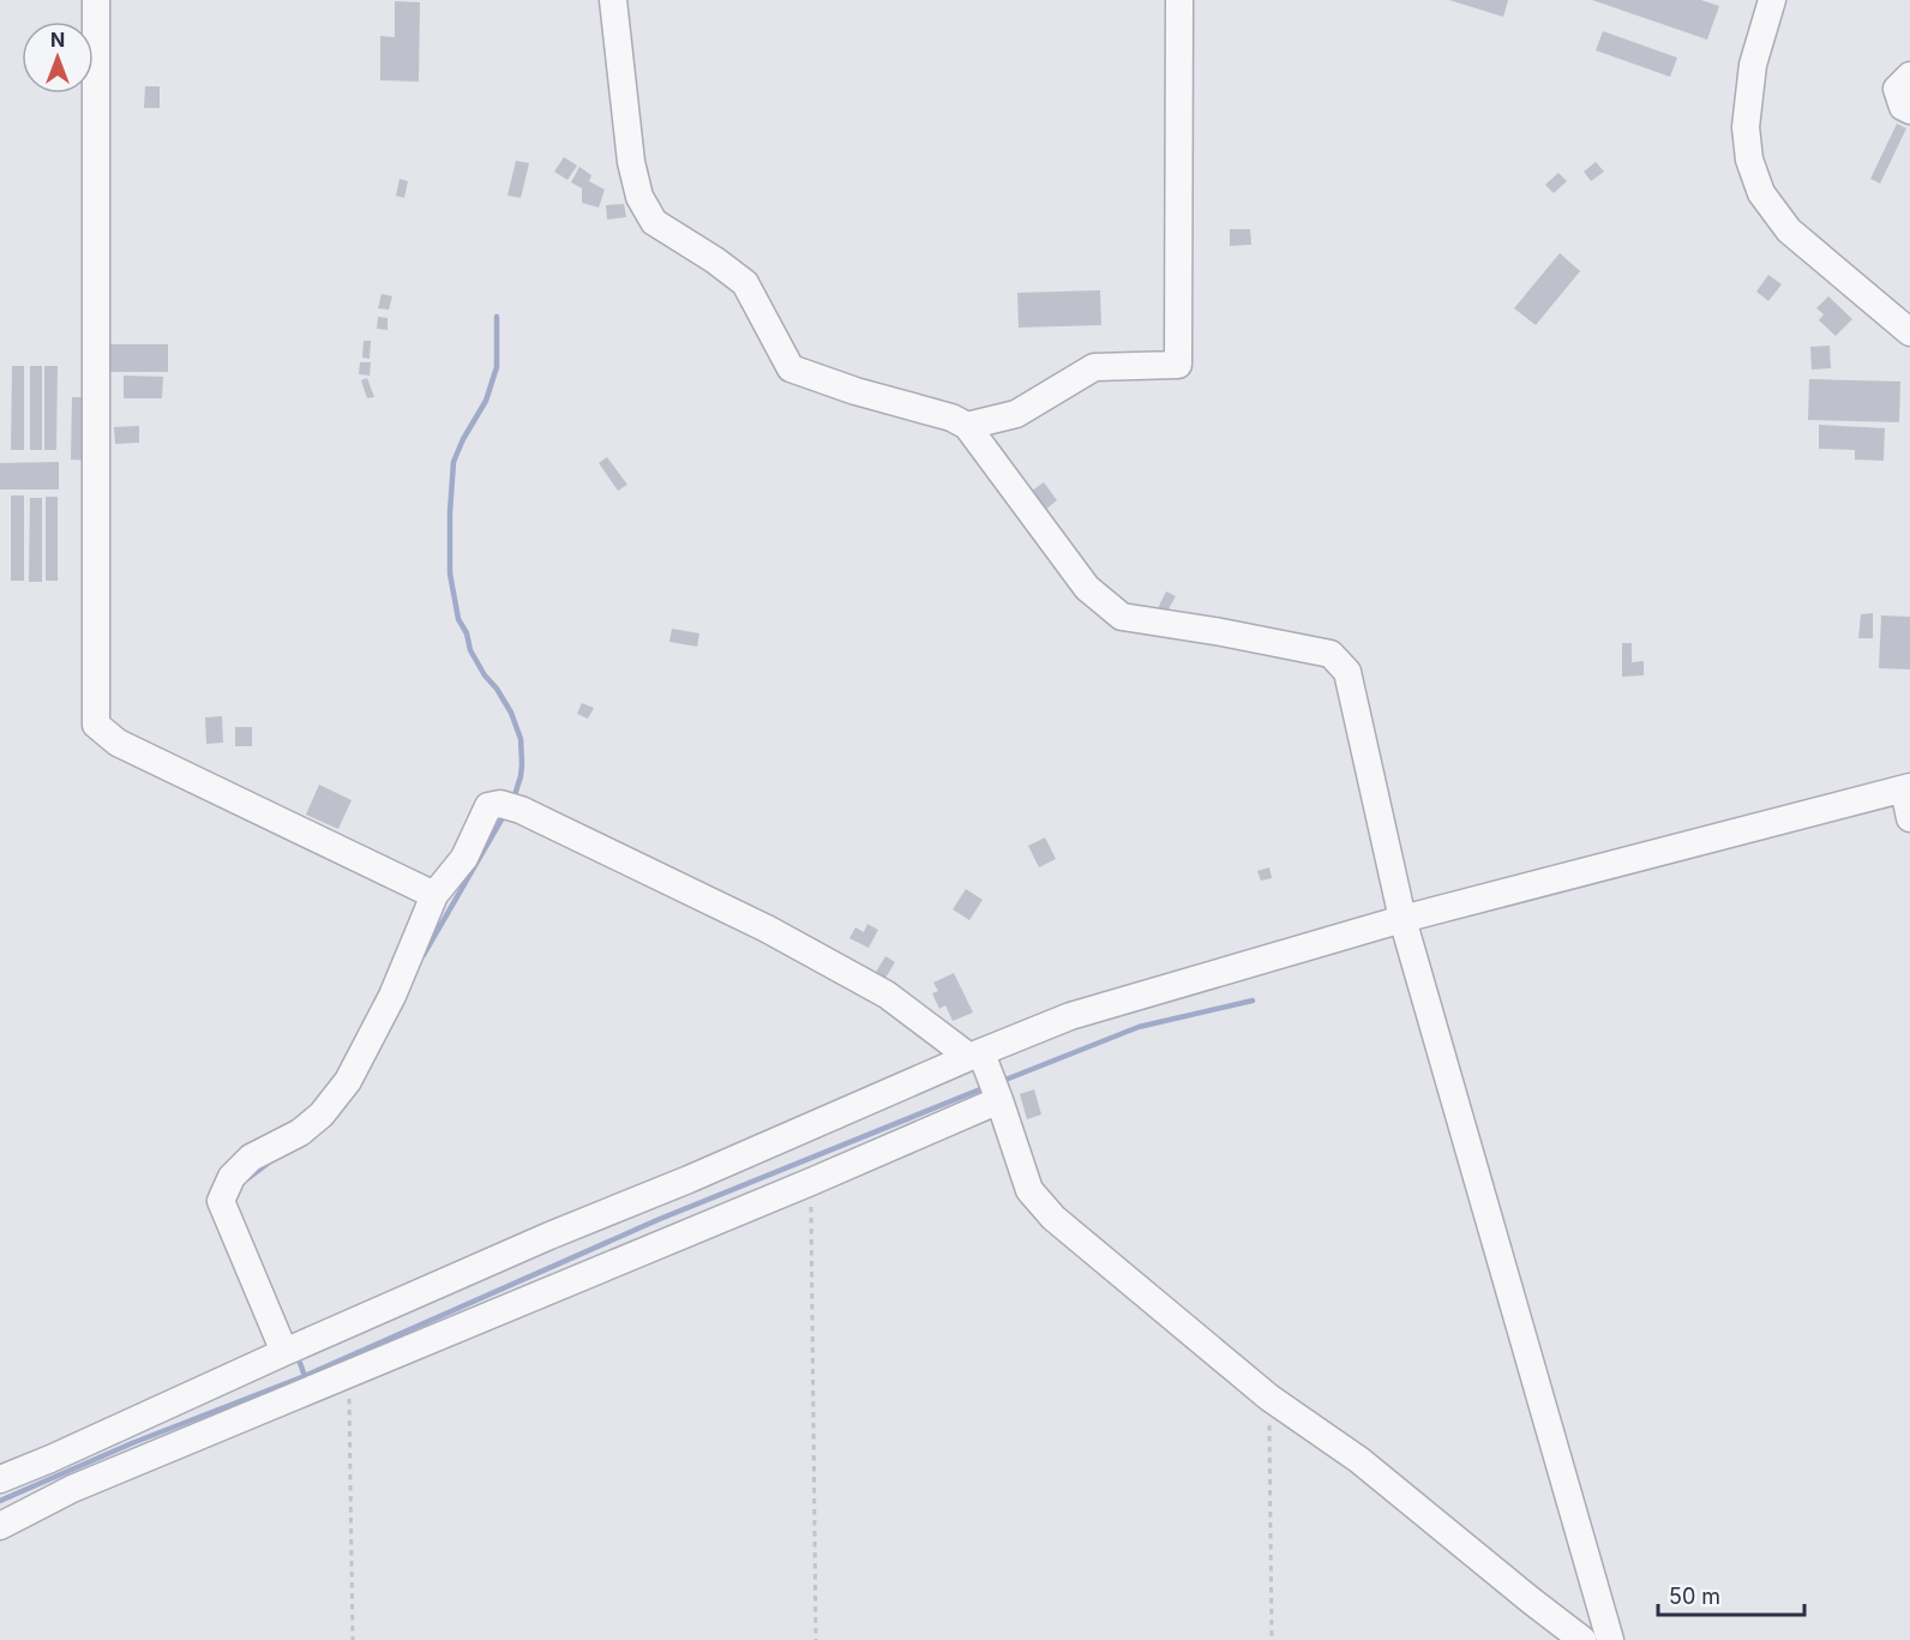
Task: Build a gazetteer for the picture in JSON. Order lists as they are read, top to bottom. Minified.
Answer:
{"scale_bar":"50 m","north":"top"}
